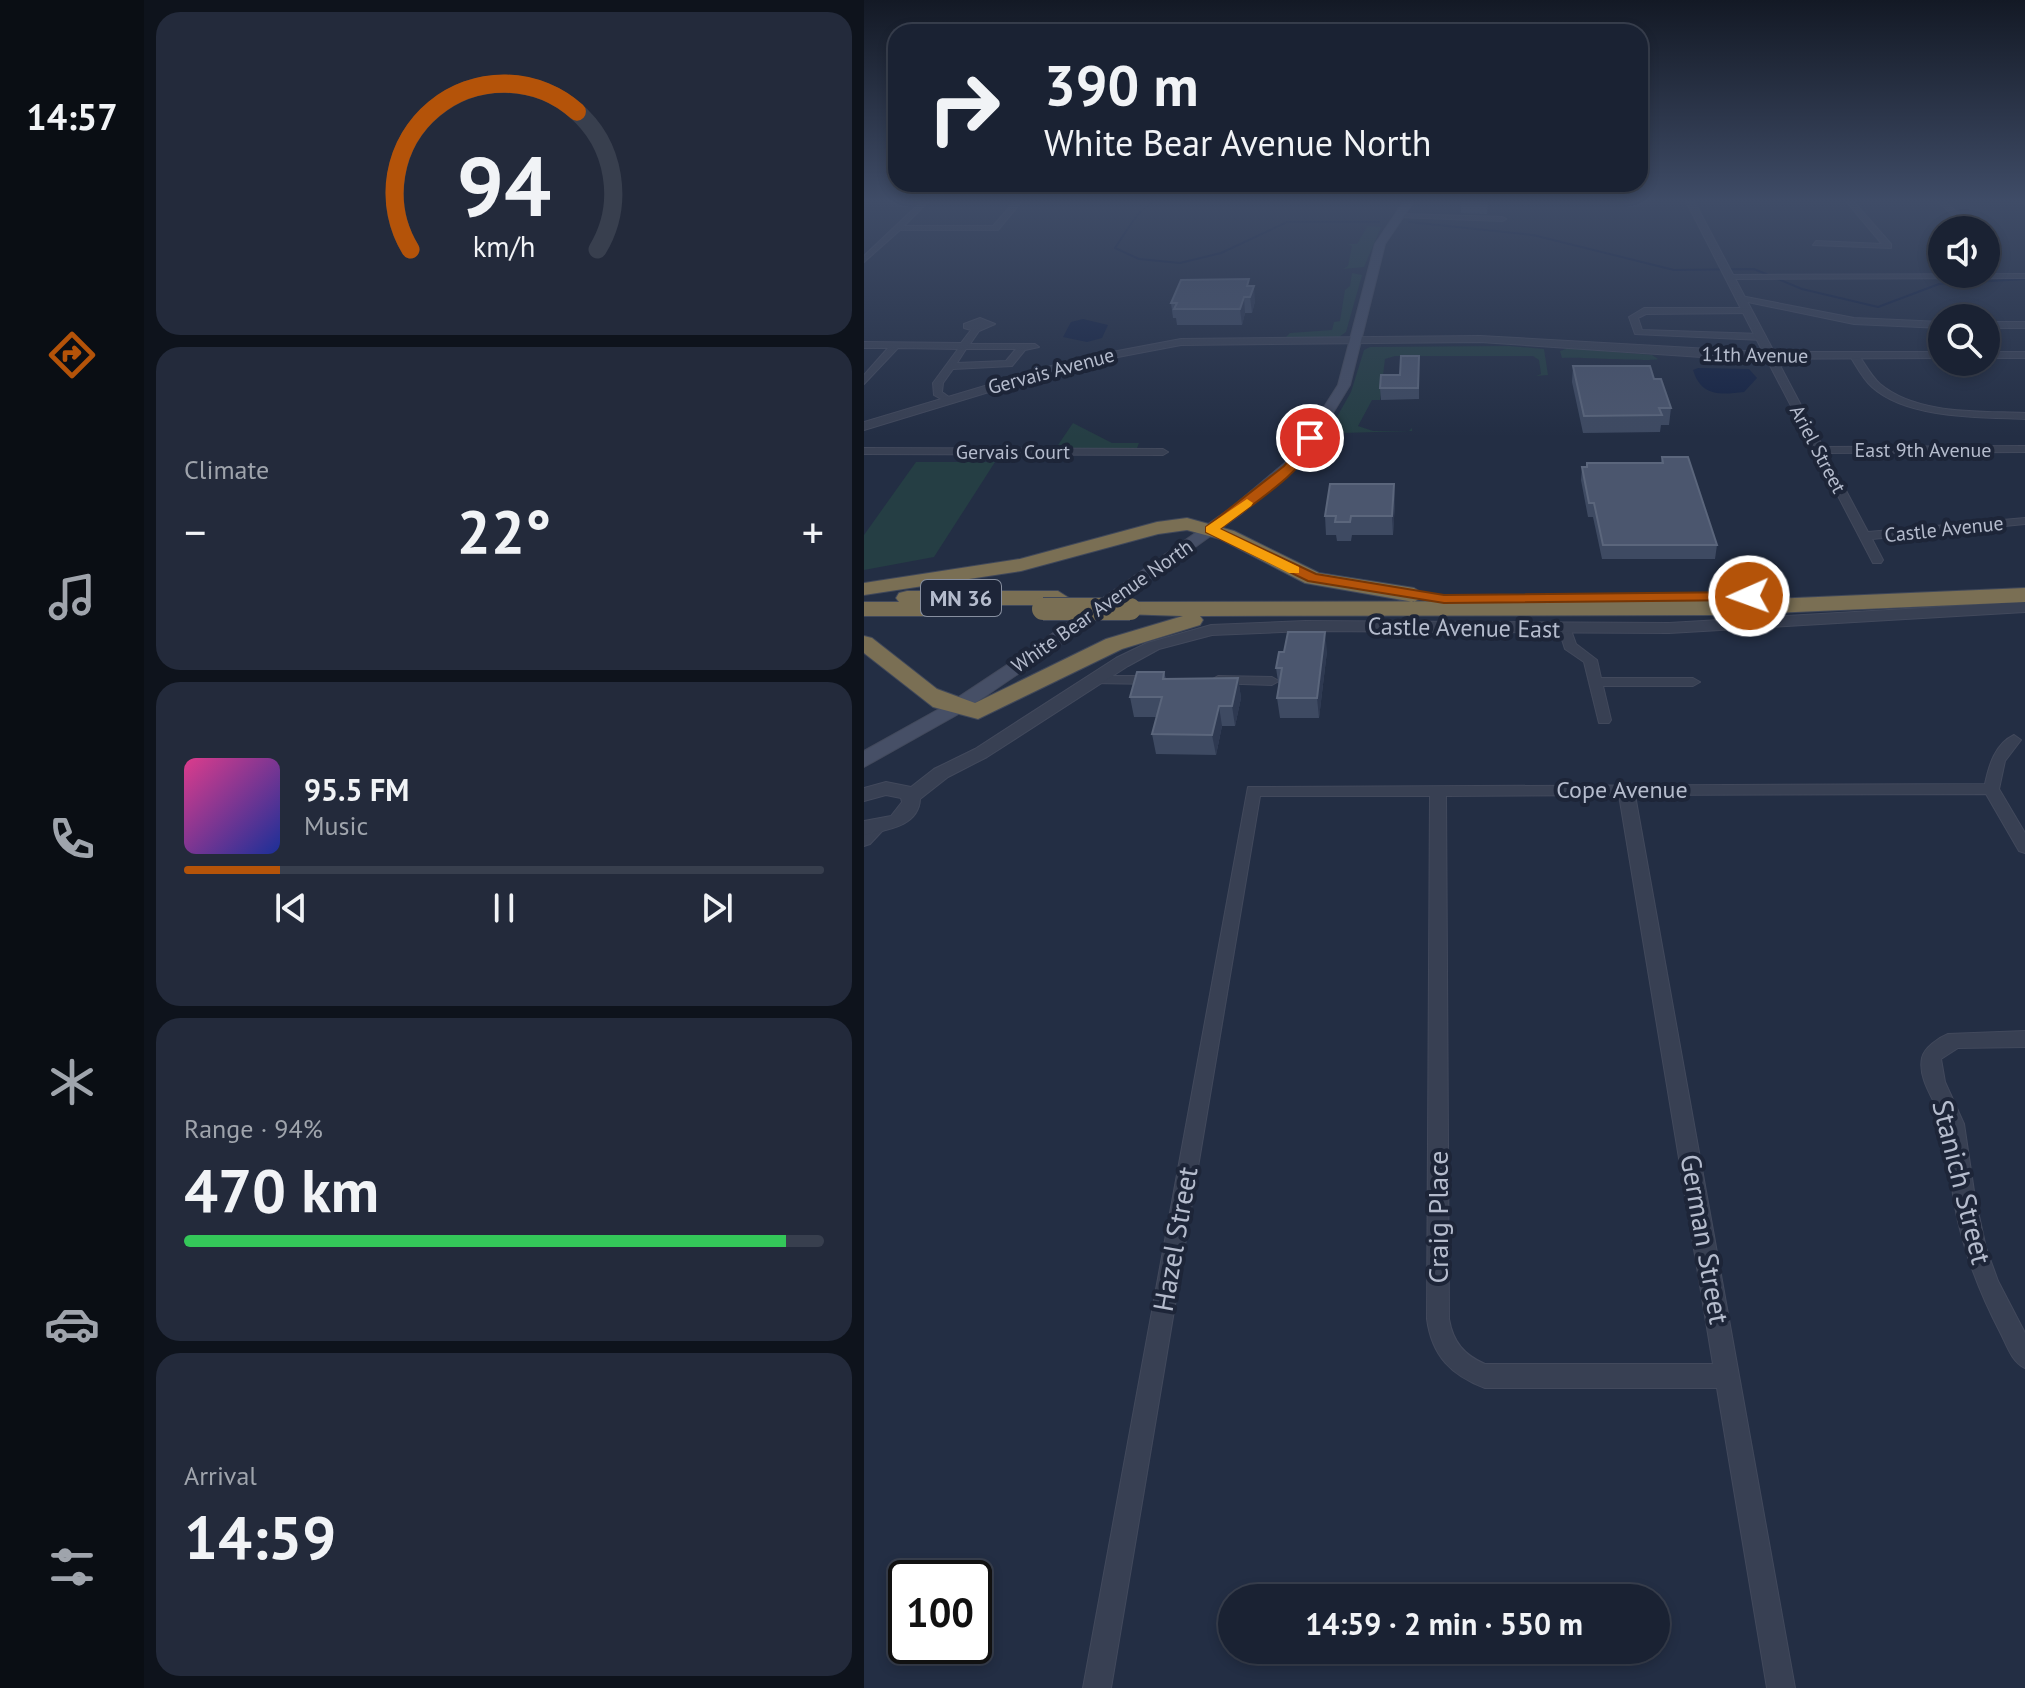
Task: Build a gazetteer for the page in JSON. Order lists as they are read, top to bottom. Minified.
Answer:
{"streets":{"highway":["MN 36"],"main road":["White Bear Avenue North"],"street":["11th Avenue","Gervais Avenue","Ariel Street","East 9th Avenue","Gervais Court","Castle Avenue","Castle Avenue East","Cope Avenue","Stanich Street","Craig Place","Hazel Street","German Street"]},"crossings":[["11th Avenue","Gervais Avenue"],["11th Avenue","Ariel Street"],["11th Avenue","White Bear Avenue North"],["Gervais Avenue","White Bear Avenue North"],["Ariel Street","East 9th Avenue"],["Ariel Street","Castle Avenue"],["Cope Avenue","Craig Place"],["Cope Avenue","Hazel Street"],["Cope Avenue","German Street"],["Craig Place","German Street"]],"page":{"tabs":"14:57","turn":["390 m","White Bear Avenue North"],"tile":["Climate",["Range · 94%","470 km"],["Arrival","14:59"]],"heat":["−","22°","+"],"song":["95.5 FM","Music"],"limit":"100","trip":"14:59 · 2 min · 550 m","gauge":["94","km/h"]}}
